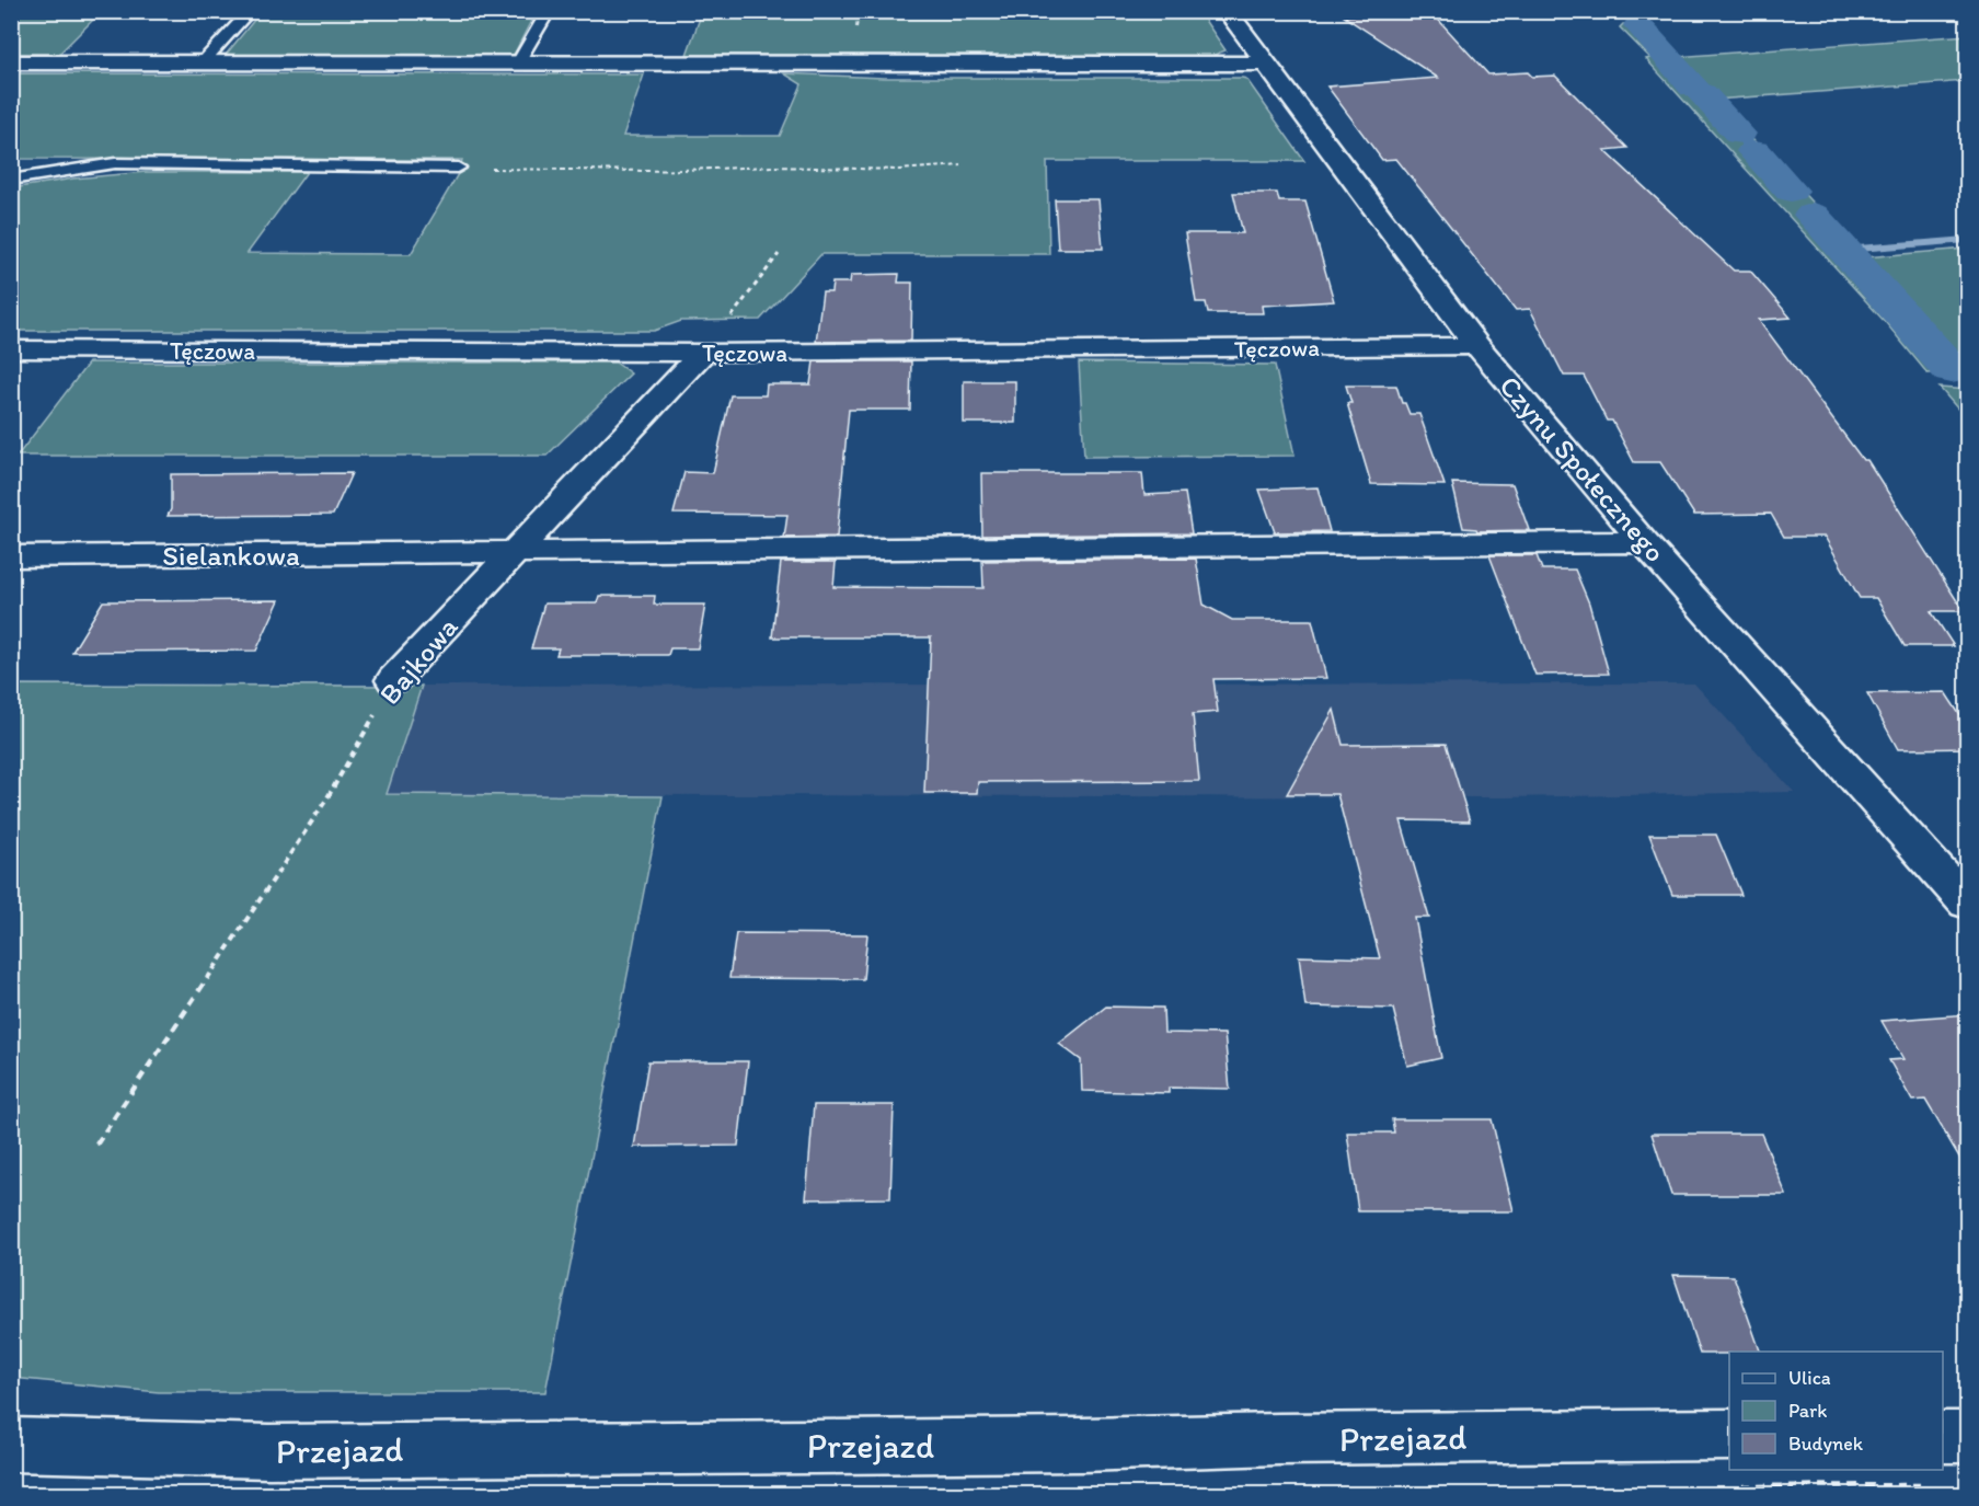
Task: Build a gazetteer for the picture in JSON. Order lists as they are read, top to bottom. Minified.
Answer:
{"streets":{"street":["Tęczowa","Czynu Społecznego","Sielankowa","Bajkowa","Przejazd"]},"crossings":[["Tęczowa","Czynu Społecznego"],["Tęczowa","Bajkowa"],["Czynu Społecznego","Sielankowa"],["Sielankowa","Bajkowa"]],"legend":["Ulica","Park","Budynek"]}
